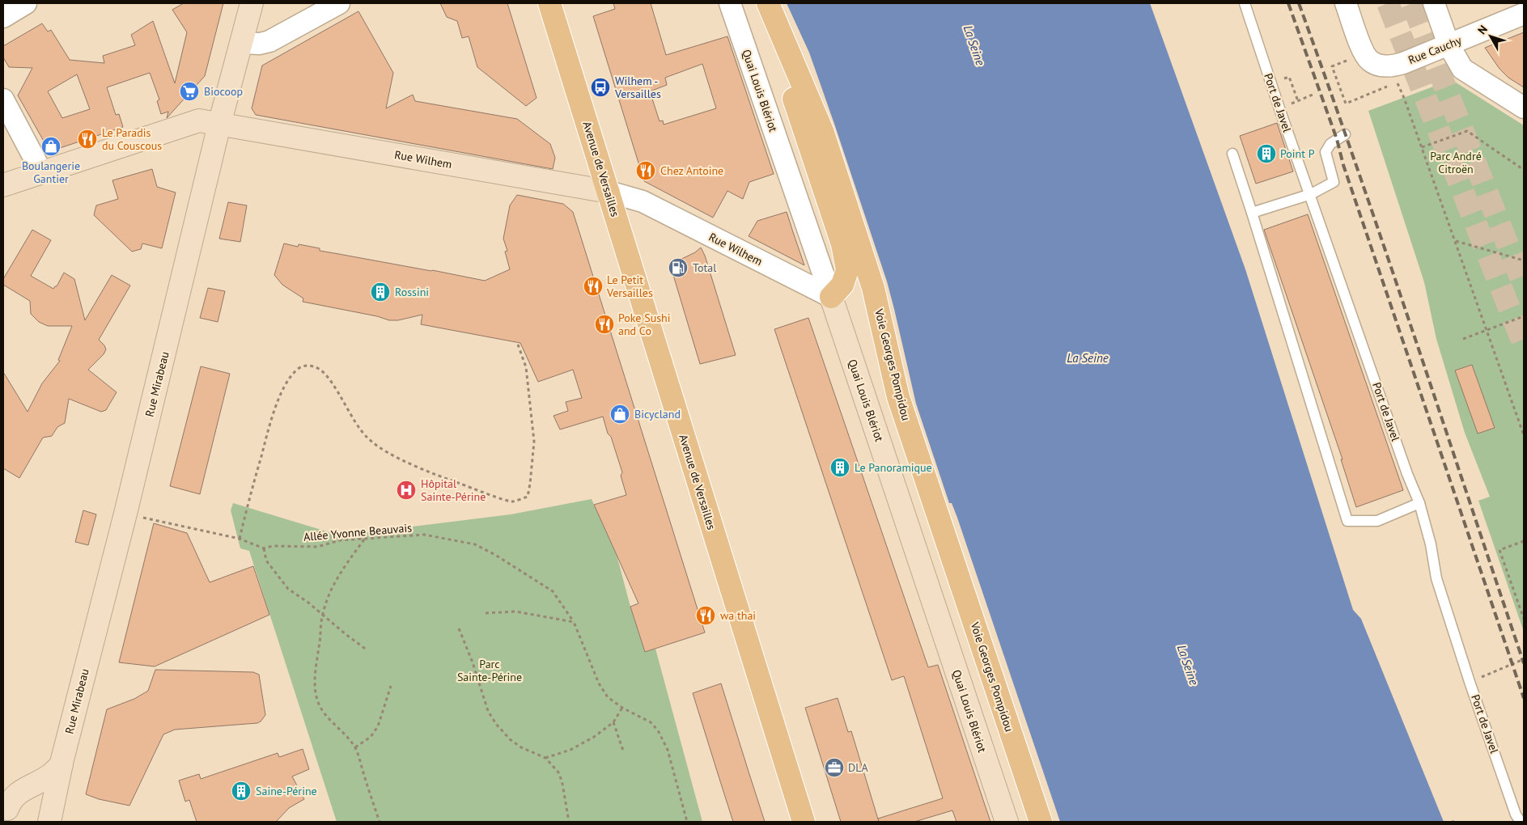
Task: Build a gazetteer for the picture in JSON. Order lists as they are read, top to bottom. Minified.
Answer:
{"streets":{"main road":["Avenue de Versailles","Voie Georges Pompidou"],"street":["Rue Cauchy","Quai Louis Blériot","Rue Wilhem","Rue Mirabeau"],"lane":["Port de Javel"],"path":["Allée Yvonne Beauvais"]},"crossings":[["Quai Louis Blériot","Rue Wilhem"],["Rue Wilhem","Avenue de Versailles"],["Rue Wilhem","Rue Mirabeau"]],"water":["La Seine"],"parks":["Parc André Citroën","Parc Sainte-Périne"],"places":{"bus stop":["Wilhem - Versailles"],"supermarket":["Biocoop"],"restaurant":["Le Paradis du Couscous","Chez Antoine","Le Petit Versailles","Poke Sushi and Co","wa thai"],"shop":["Boulangerie Gantier","Bicycland"],"building":["Point P","Rossini","Le Panoramique","Saine-Périne"],"fuel station":["Total"],"hospital":["Hôpital Sainte-Périne"],"office":["DLA"]},"north":"top left"}
